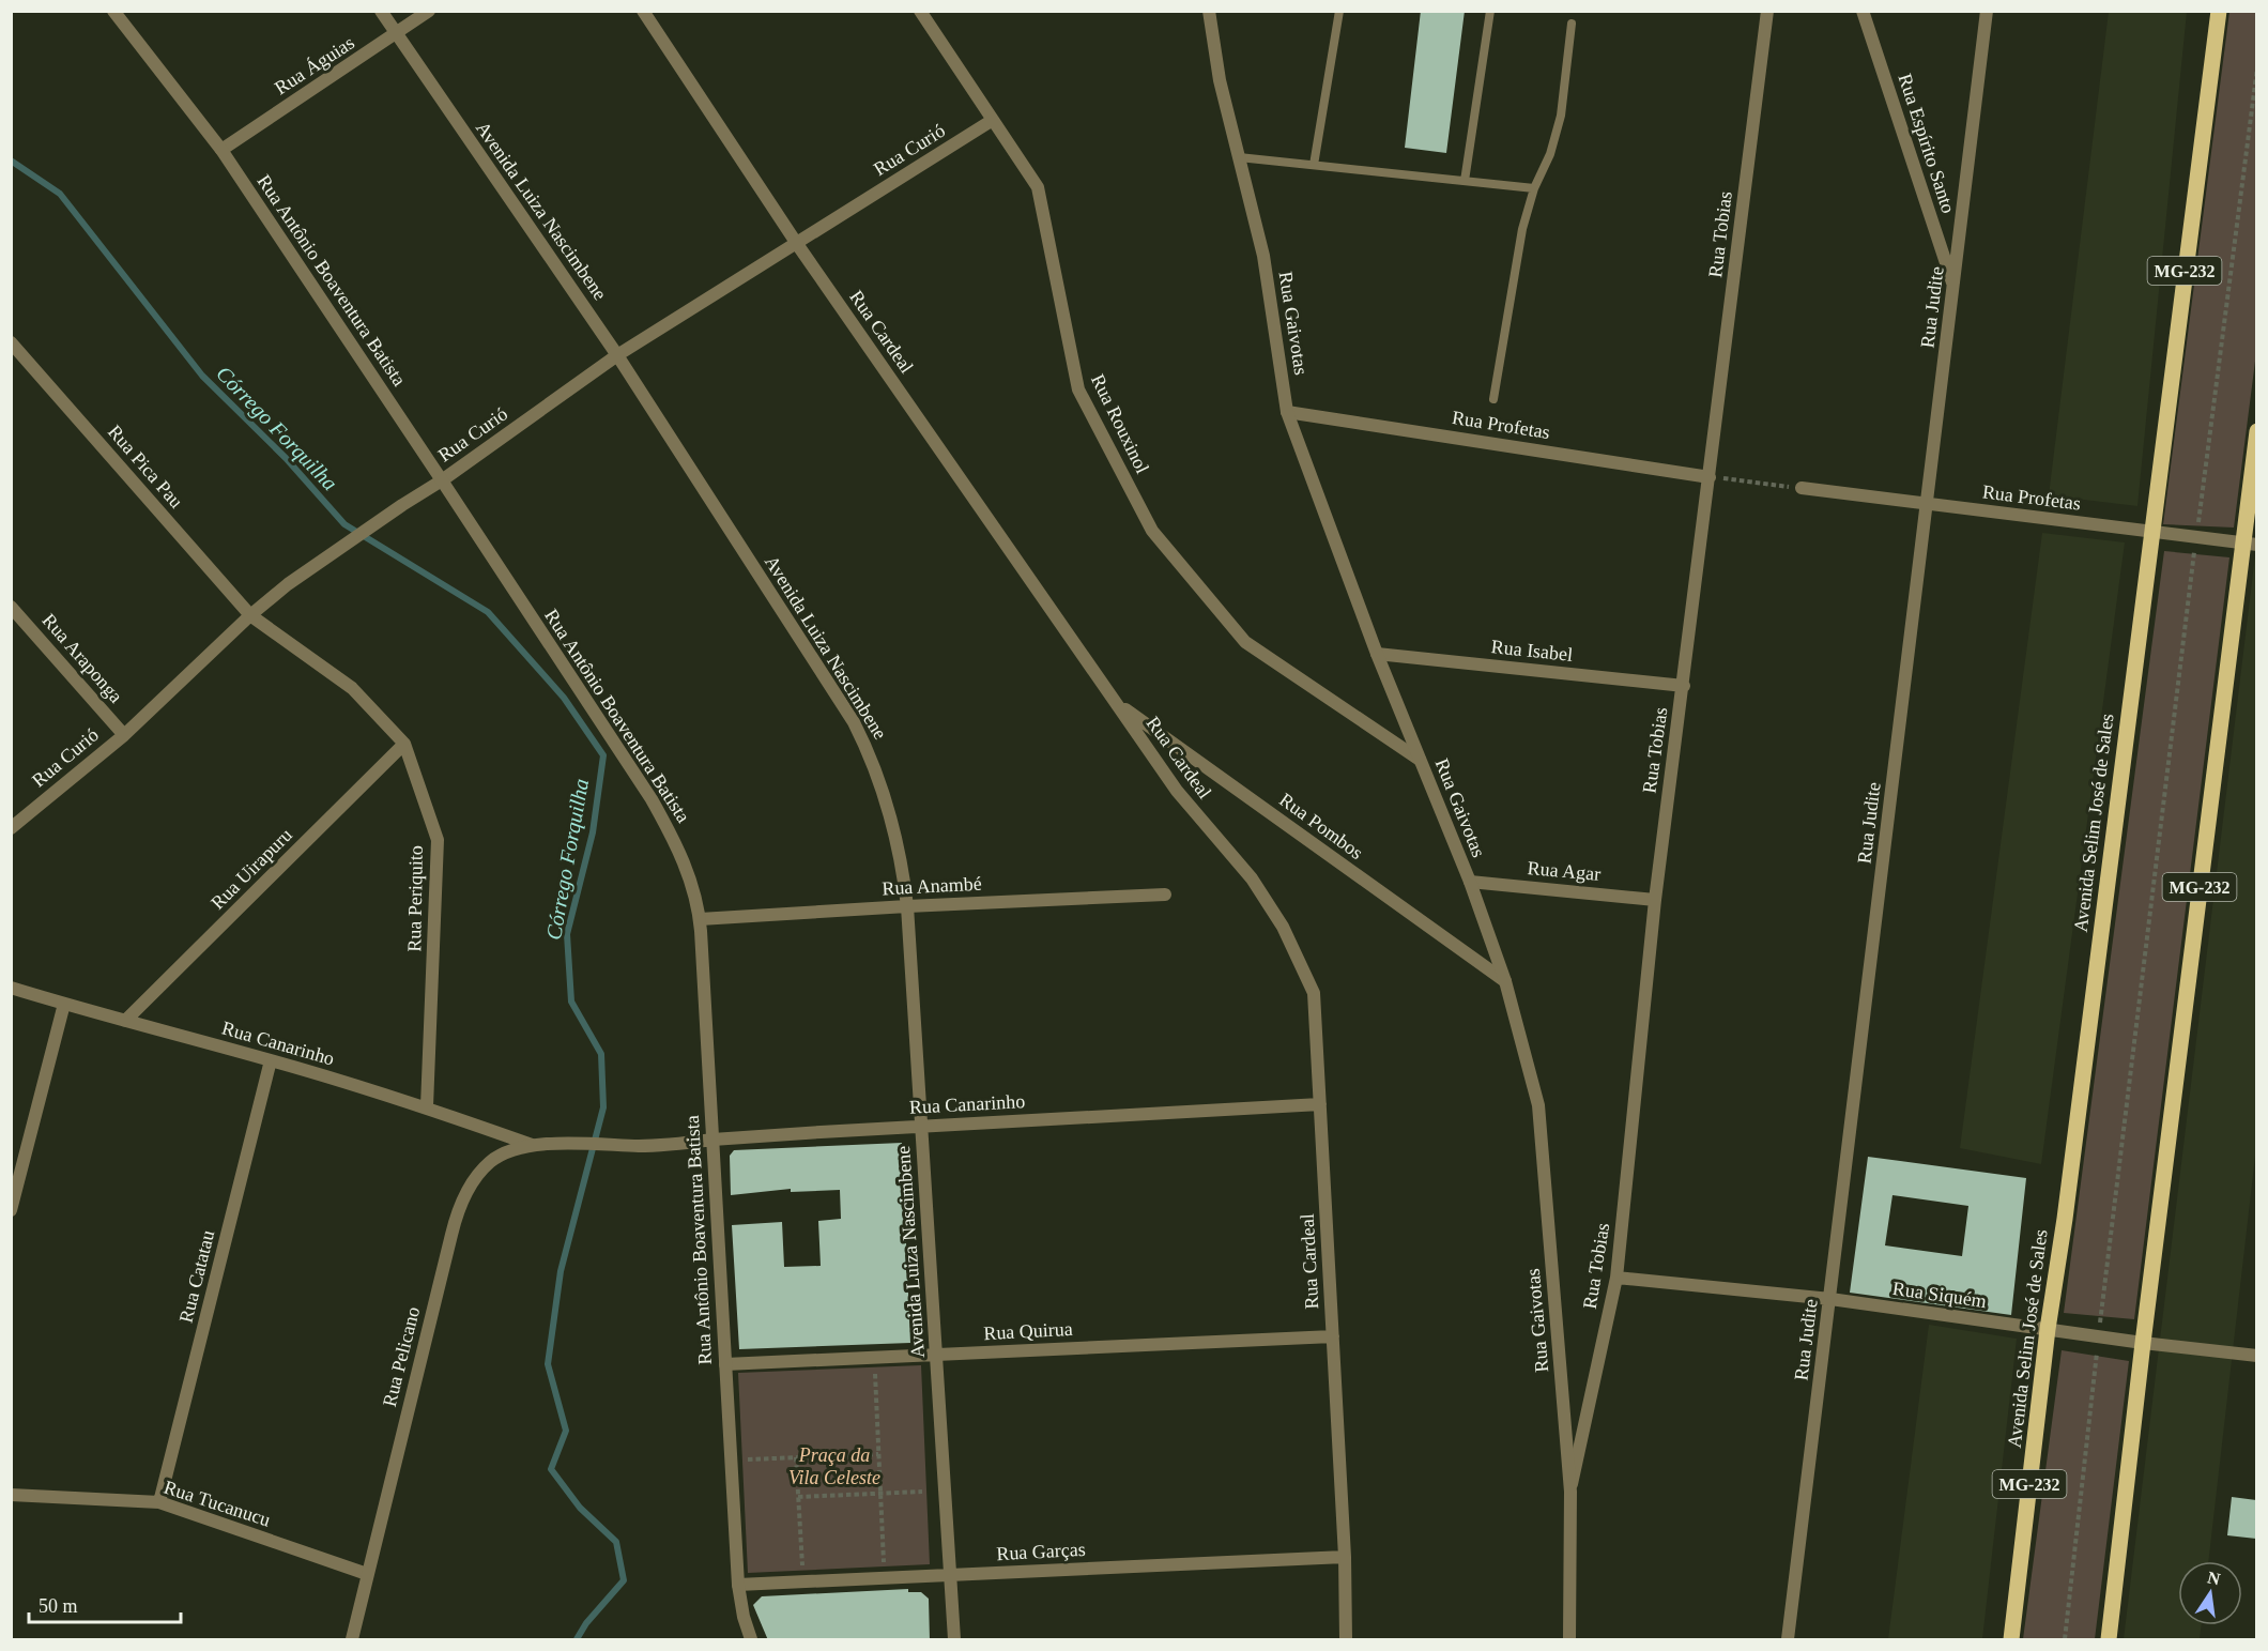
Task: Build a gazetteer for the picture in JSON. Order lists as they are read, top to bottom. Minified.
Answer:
{"streets":{"main road":["MG-232","Avenida Selim José de Sales"],"street":["Rua Águias","Rua Espírito Santo","Rua Curió","Avenida Luiza Nascimbene","Rua Tobias","Rua Antônio Boaventura Batista","Rua Judite","Rua Gaivotas","Rua Cardeal","Rua Rouxinol","Rua Profetas","Rua Pica Pau","Rua Isabel","Rua Araponga","Rua Pombos","Rua Uirapuru","Rua Agar","Rua Anambé","Rua Periquito","Rua Canarinho","Rua Catatau","Rua Siquém","Rua Quirua","Rua Pelicano","Rua Tucanucu","Rua Garças"]},"crossings":[["Rua Águias","Avenida Luiza Nascimbene"],["Rua Águias","Rua Antônio Boaventura Batista"],["Rua Espírito Santo","Rua Judite"],["Rua Curió","Avenida Luiza Nascimbene"],["Rua Curió","Rua Antônio Boaventura Batista"],["Rua Curió","Rua Cardeal"],["Rua Curió","Rua Rouxinol"],["Rua Curió","Rua Pica Pau"],["Rua Curió","Rua Araponga"],["Rua Curió","Rua Periquito"],["Avenida Luiza Nascimbene","Rua Anambé"],["Avenida Luiza Nascimbene","Rua Canarinho"],["Avenida Luiza Nascimbene","Rua Quirua"],["Avenida Luiza Nascimbene","Rua Garças"],["Rua Tobias","Rua Gaivotas"],["Rua Tobias","Rua Profetas"],["Rua Tobias","Rua Isabel"],["Rua Tobias","Rua Agar"],["Rua Tobias","Rua Siquém"],["MG-232","Rua Profetas"],["MG-232","Rua Siquém"],["Rua Antônio Boaventura Batista","Rua Anambé"],["Rua Antônio Boaventura Batista","Rua Canarinho"],["Rua Antônio Boaventura Batista","Rua Quirua"],["Rua Antônio Boaventura Batista","Rua Garças"],["Rua Judite","Rua Profetas"],["Rua Judite","Rua Siquém"],["Rua Gaivotas","Rua Rouxinol"],["Rua Gaivotas","Rua Profetas"],["Rua Gaivotas","Rua Isabel"],["Rua Gaivotas","Rua Pombos"],["Rua Gaivotas","Rua Agar"],["Rua Cardeal","Rua Pombos"],["Rua Cardeal","Rua Canarinho"],["Rua Cardeal","Rua Quirua"],["Rua Cardeal","Rua Garças"],["Rua Profetas","Avenida Selim José de Sales"],["Rua Pica Pau","Rua Periquito"],["Avenida Selim José de Sales","Rua Siquém"],["Rua Uirapuru","Rua Periquito"],["Rua Uirapuru","Rua Canarinho"],["Rua Periquito","Rua Canarinho"],["Rua Canarinho","Rua Catatau"],["Rua Canarinho","Rua Pelicano"],["Rua Catatau","Rua Tucanucu"],["Rua Pelicano","Rua Tucanucu"]],"water":["Córrego Forquilha"],"parks":["Praça da Vila Celeste"],"scale_bar":"50 m","north":"top"}
